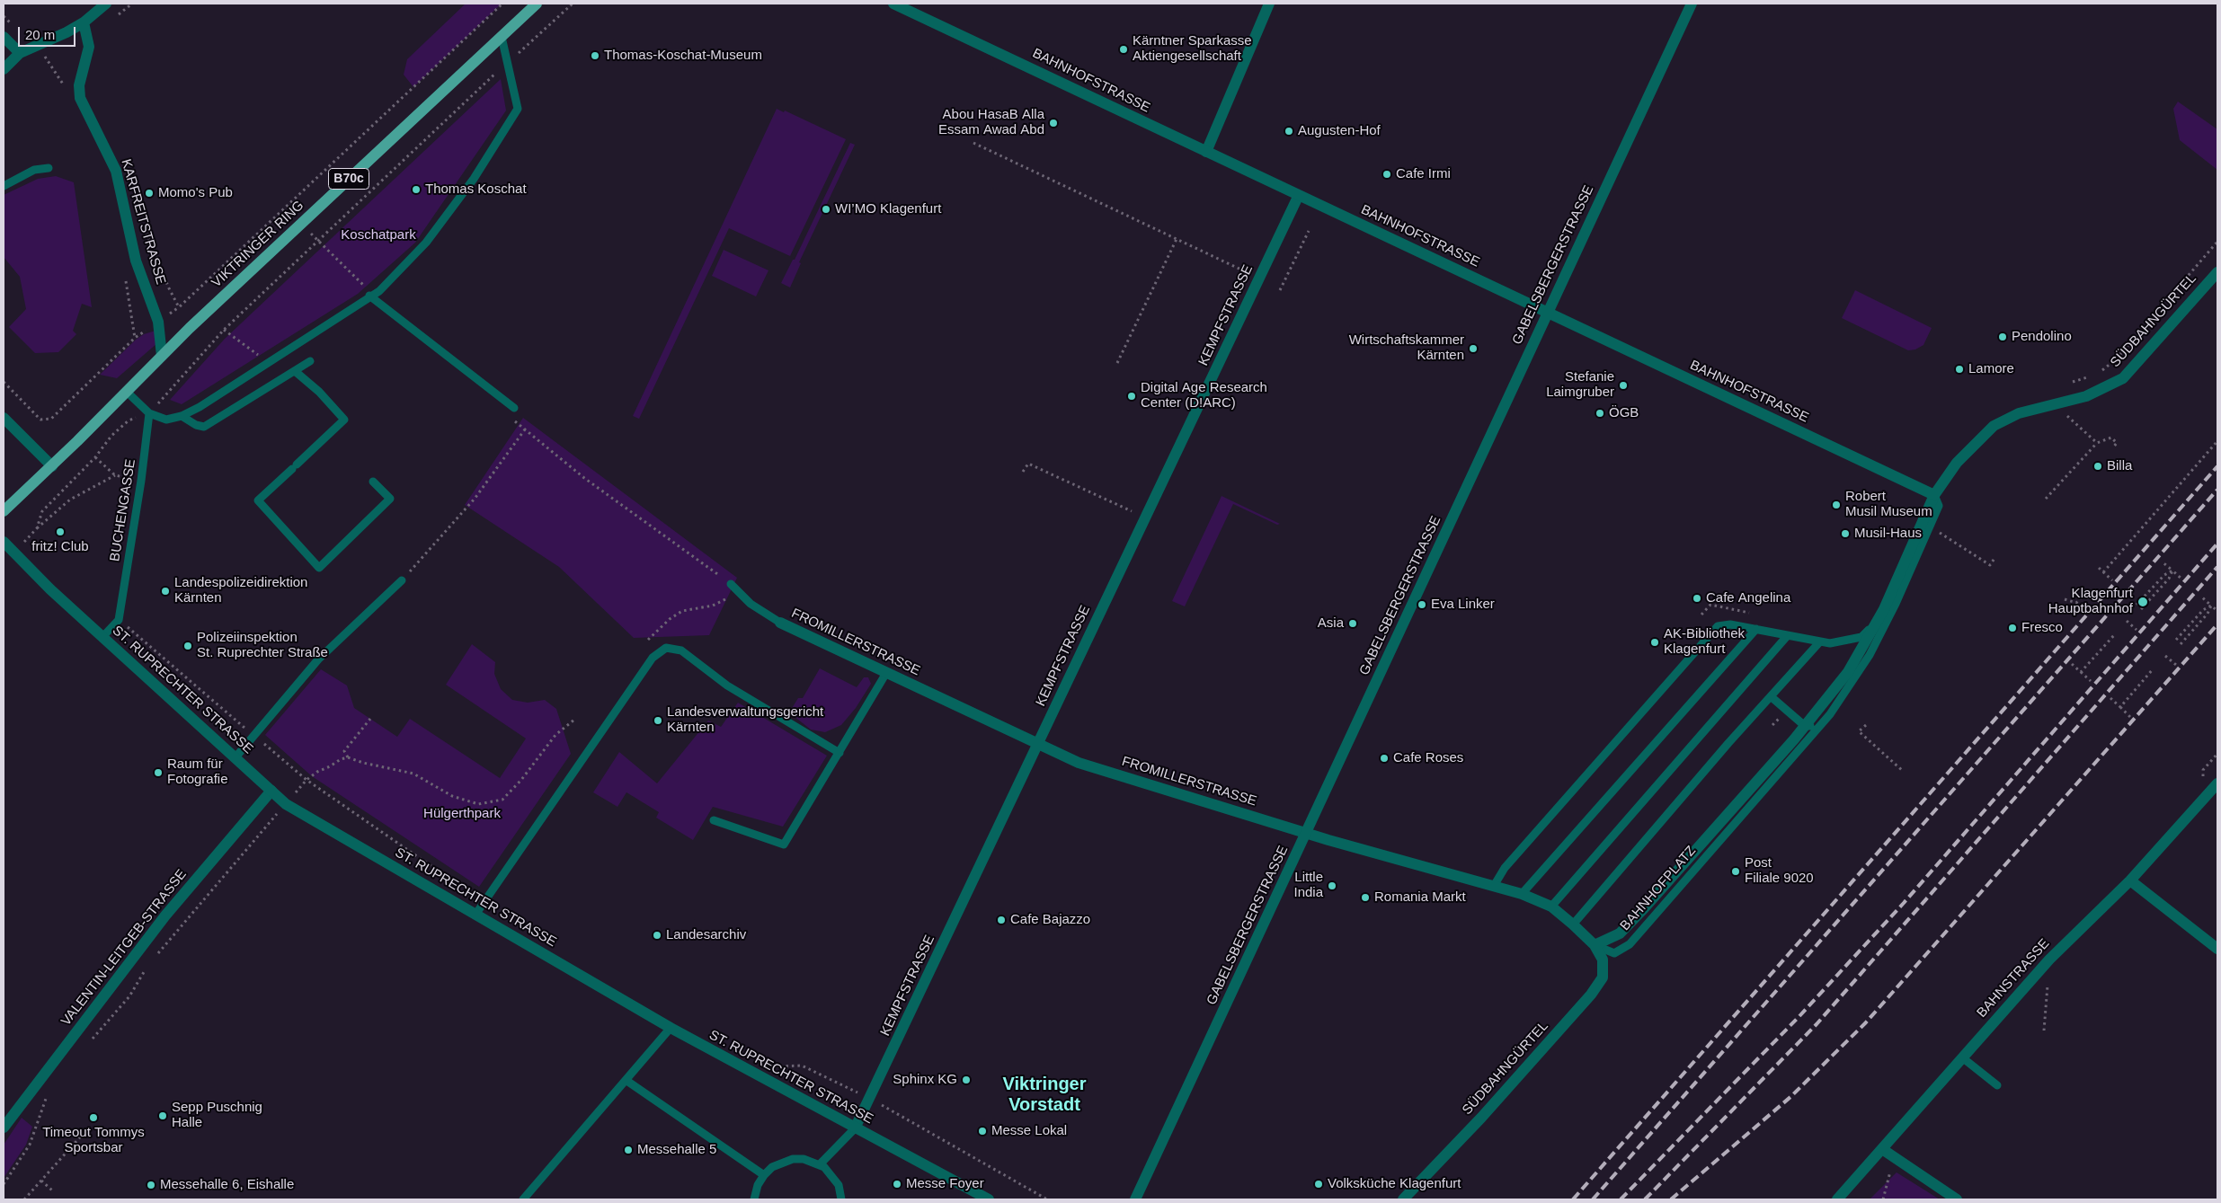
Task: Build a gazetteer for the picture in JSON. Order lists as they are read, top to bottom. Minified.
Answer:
{"streets":{"main road":["B70c","VIKTRINGER RING"],"street":["BAHNHOFSTRASSE","KARFREITSTRASSE","GABELSBERGERSTRASSE","KEMPFSTRASSE","SÜDBAHNGÜRTEL","FROMILLERSTRASSE","ST. RUPRECHTER STRASSE","BAHNHOFPLATZ","VALENTIN-LEITGEB-STRASSE","BAHNSTRASSE"],"lane":["BUCHENGASSE"]},"crossings":[["BAHNHOFSTRASSE","GABELSBERGERSTRASSE"],["BAHNHOFSTRASSE","KEMPFSTRASSE"],["BAHNHOFSTRASSE","SÜDBAHNGÜRTEL"],["KARFREITSTRASSE","VIKTRINGER RING"],["GABELSBERGERSTRASSE","FROMILLERSTRASSE"],["KEMPFSTRASSE","FROMILLERSTRASSE"],["KEMPFSTRASSE","ST. RUPRECHTER STRASSE"],["SÜDBAHNGÜRTEL","FROMILLERSTRASSE"],["SÜDBAHNGÜRTEL","BAHNHOFPLATZ"],["FROMILLERSTRASSE","BAHNHOFPLATZ"],["ST. RUPRECHTER STRASSE","VALENTIN-LEITGEB-STRASSE"]],"districts":["Viktringer Vorstadt"],"parks":["Koschatpark","Hülgerthpark"],"places":["Kärntner Sparkasse Aktiengesellschaft","Thomas-Koschat-Museum","Abou HasaB Alla Essam Awad Abd","Augusten-Hof","Cafe Irmi","Thomas Koschat","Momo's Pub","WI’MO Klagenfurt","Pendolino","Wirtschaftskammer Kärnten","Lamore","Stefanie Laimgruber","Digital Age Research Center (D!ARC)","ÖGB","Billa","Robert Musil Museum","fritz! Club","Musil-Haus","Landespolizeidirektion Kärnten","Cafe Angelina","Klagenfurt Hauptbahnhof","Eva Linker","Asia","Fresco","AK-Bibliothek Klagenfurt","Polizeiinspektion St. Ruprechter Straße","Landesverwaltungsgericht Kärnten","Cafe Roses","Raum für Fotografie","Post Filiale 9020","Little India","Romania Markt","Cafe Bajazzo","Landesarchiv","Sphinx KG","Sepp Puschnig Halle","Timeout Tommys Sportsbar","Messe Lokal","Messehalle 5","Messe Foyer","Volksküche Klagenfurt","Messehalle 6, Eishalle"],"scale_bar":"20 m"}
